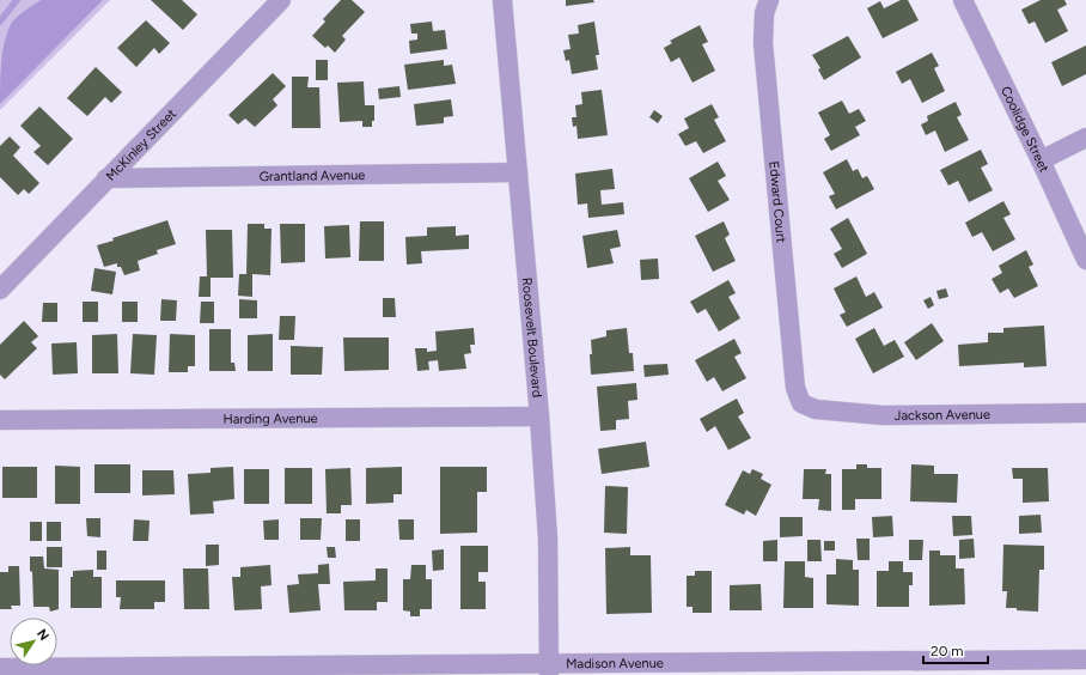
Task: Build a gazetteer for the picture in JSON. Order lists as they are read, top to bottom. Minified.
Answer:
{"streets":{"street":["Coolidge Street","McKinley Street","Grantland Avenue","Edward Court","Roosevelt Boulevard","Jackson Avenue","Harding Avenue","Madison Avenue"]},"crossings":[["McKinley Street","Grantland Avenue"],["Grantland Avenue","Roosevelt Boulevard"],["Edward Court","Jackson Avenue"],["Roosevelt Boulevard","Harding Avenue"],["Roosevelt Boulevard","Madison Avenue"]],"scale_bar":"20 m","north":"top right"}
